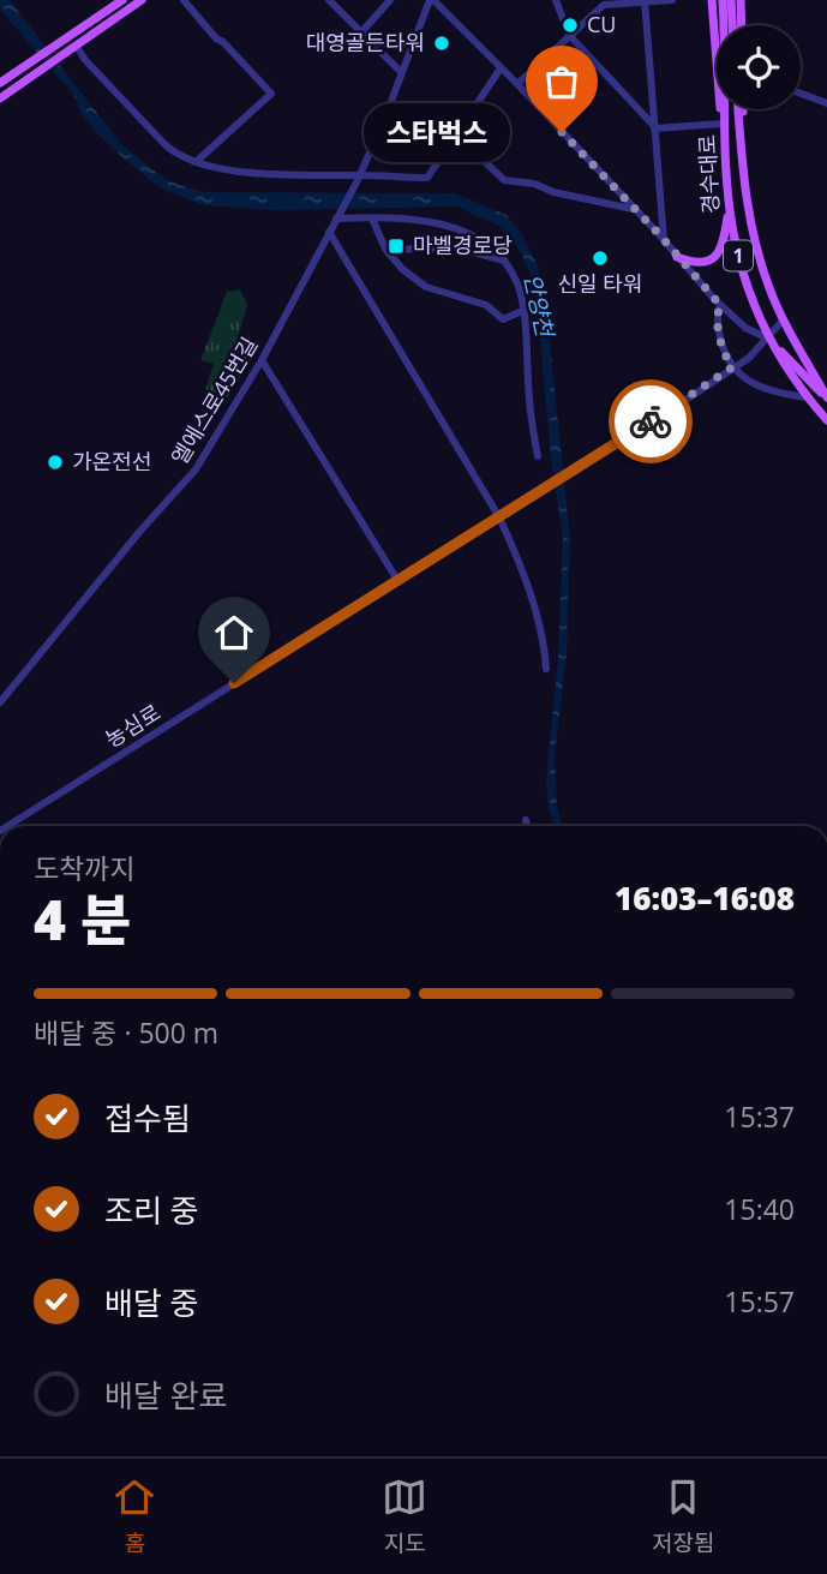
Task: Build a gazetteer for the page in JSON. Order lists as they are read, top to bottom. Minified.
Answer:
{"streets":{"main road":["경수대로","1"],"street":["엘에스로45번길","농심로"]},"water":["안양천"],"places":{"other":["CU","대영골든타워","스타벅스","신일 타워","가온전선"],"transit":["마벨경로당"]},"page":{"bubble":"스타벅스","heading":["4 분","도착까지","16:03–16:08"],"bar":"배달 중 · 500 m","list":[["접수됨","15:37"],["조리 중","15:40"],["배달 중","15:57"],"배달 완료"],"tabs":["홈","지도","저장됨"]}}
